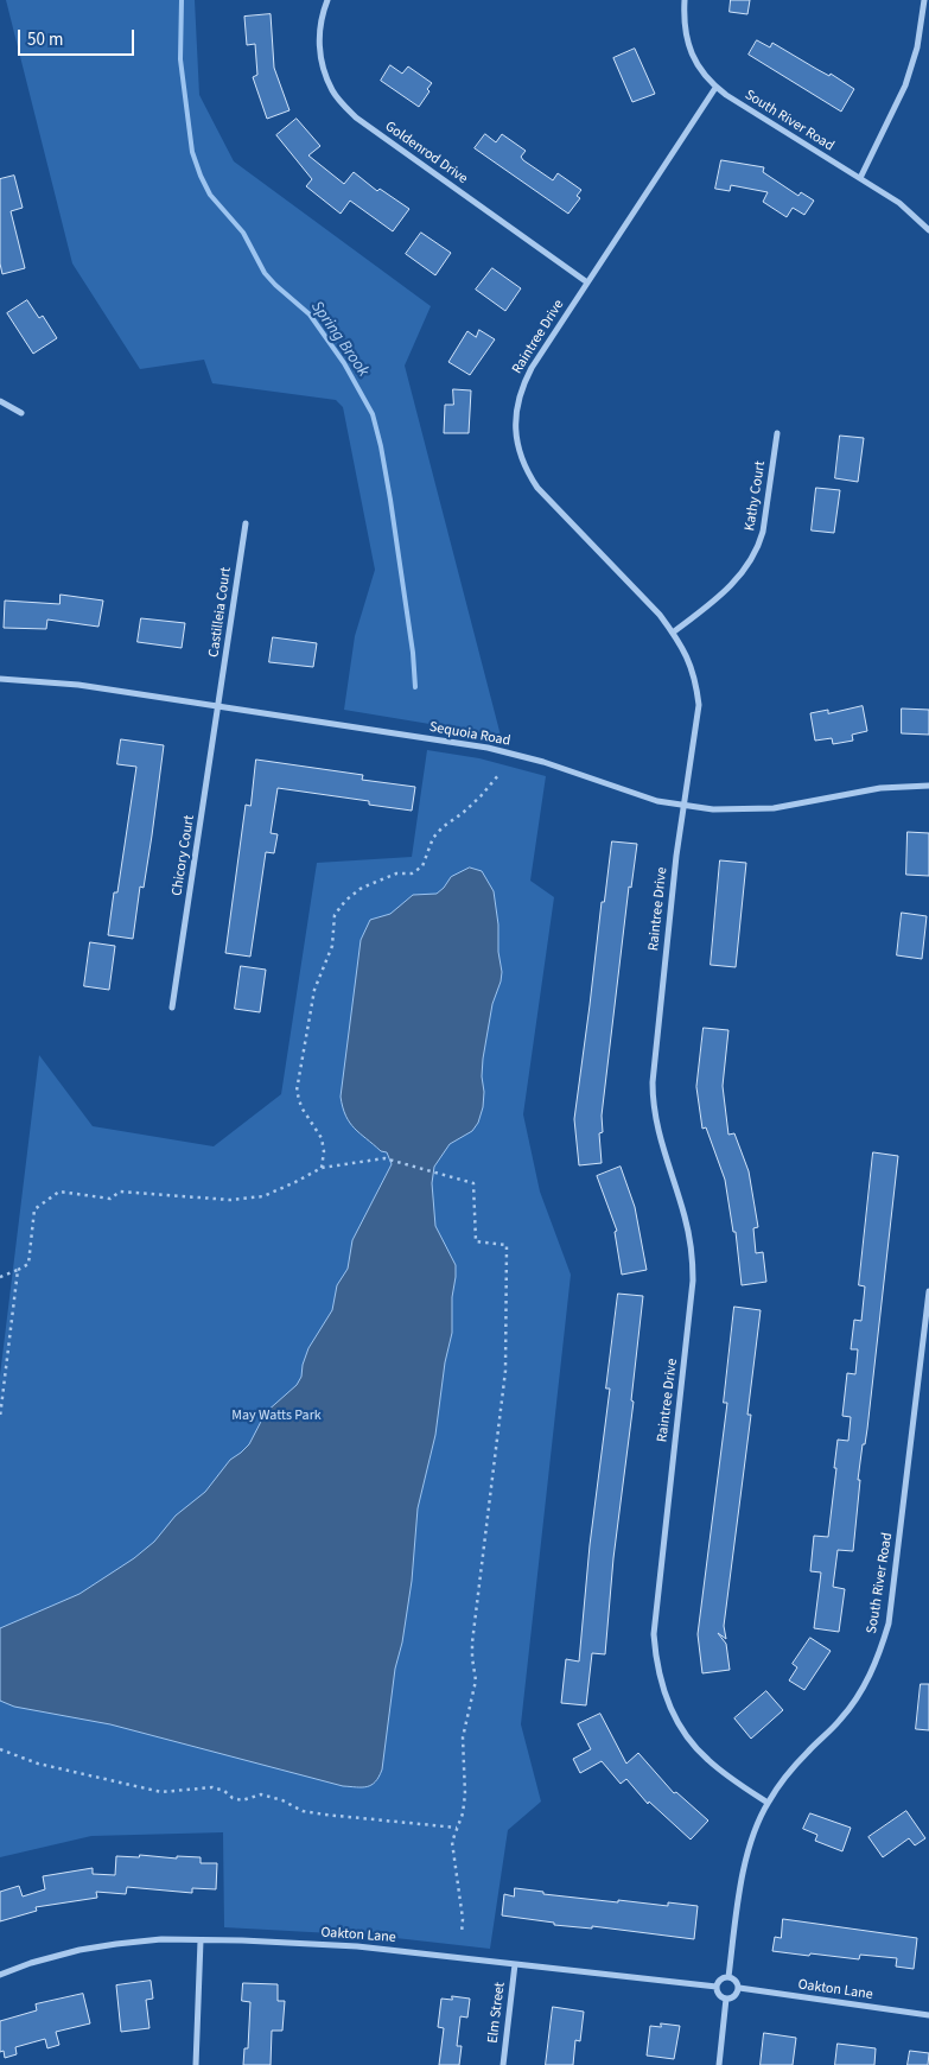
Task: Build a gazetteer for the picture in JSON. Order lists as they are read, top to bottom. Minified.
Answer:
{"streets":{"street":["South River Road","Goldenrod Drive","Raintree Drive","Kathy Court","Castilleia Court","Sequoia Road","Chicory Court","Oakton Lane","Elm Street"]},"crossings":[["South River Road","Raintree Drive"],["South River Road","Oakton Lane"],["Goldenrod Drive","Raintree Drive"],["Raintree Drive","Kathy Court"],["Raintree Drive","Sequoia Road"],["Castilleia Court","Sequoia Road"],["Castilleia Court","Chicory Court"],["Sequoia Road","Chicory Court"],["Oakton Lane","Elm Street"]],"water":["Spring Brook"],"parks":["May Watts Park"],"scale_bar":"50 m"}
